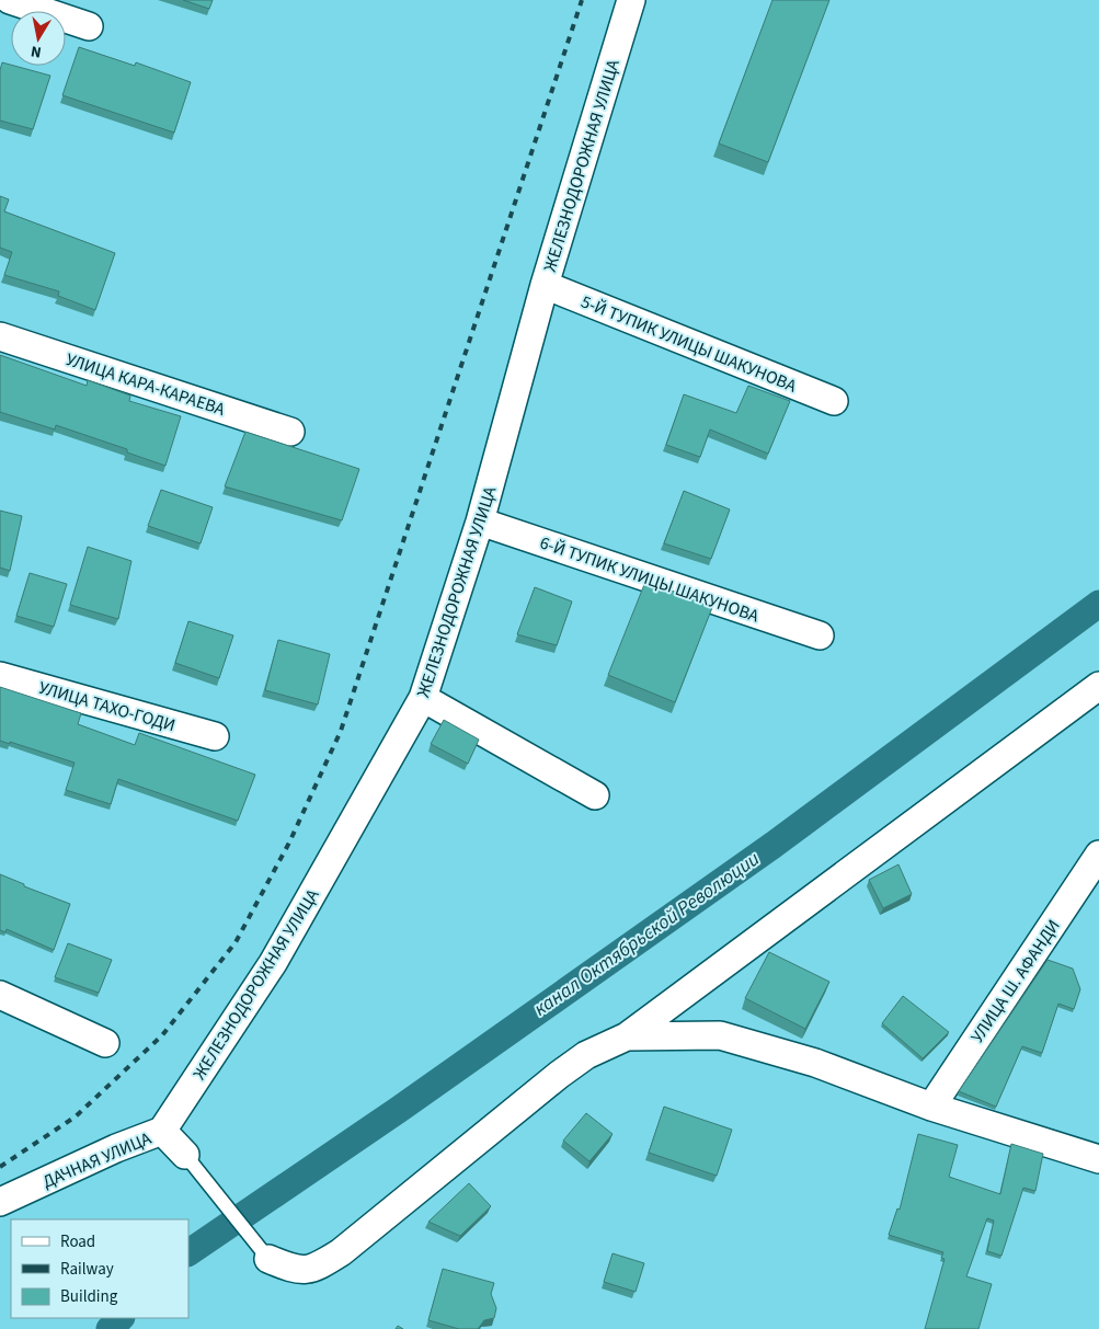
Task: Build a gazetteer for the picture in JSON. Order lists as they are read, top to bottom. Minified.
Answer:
{"streets":{"street":["ЖЕЛЕЗНОДОРОЖНАЯ УЛИЦА","5-Й ТУПИК УЛИЦЫ ШАКУНОВА","УЛИЦА КАРА-КАРАЕВА","6-Й ТУПИК УЛИЦЫ ШАКУНОВА","УЛИЦА ТАХО-ГОДИ","УЛИЦА Ш. АФАНДИ","ДАЧНАЯ УЛИЦА"]},"crossings":[["ЖЕЛЕЗНОДОРОЖНАЯ УЛИЦА","5-Й ТУПИК УЛИЦЫ ШАКУНОВА"],["ЖЕЛЕЗНОДОРОЖНАЯ УЛИЦА","6-Й ТУПИК УЛИЦЫ ШАКУНОВА"],["ЖЕЛЕЗНОДОРОЖНАЯ УЛИЦА","ДАЧНАЯ УЛИЦА"]],"water":["канал Октябрьской Революции"],"legend":["Road","Railway","Building"],"north":"bottom"}
